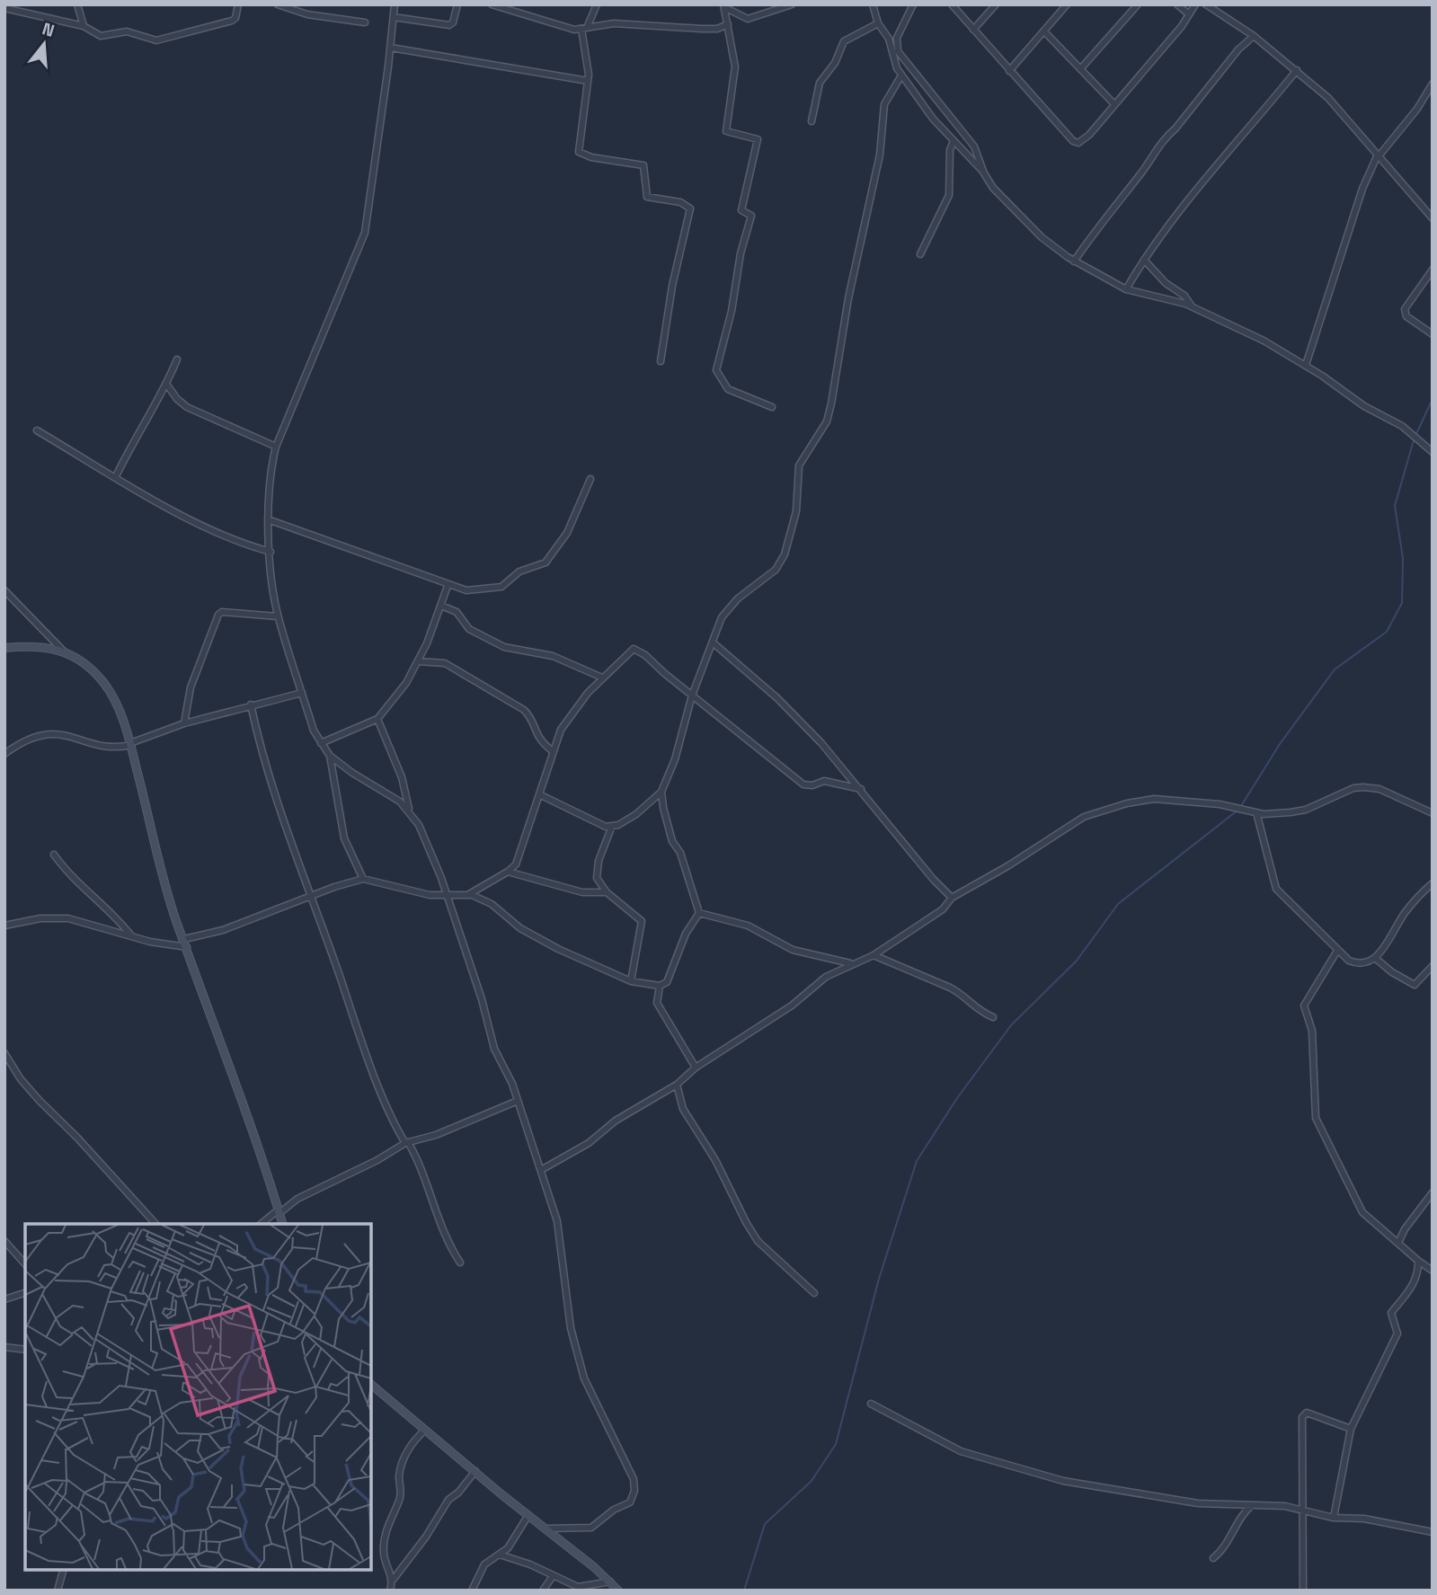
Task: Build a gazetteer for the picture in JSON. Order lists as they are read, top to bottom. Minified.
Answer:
{"north":"top"}
